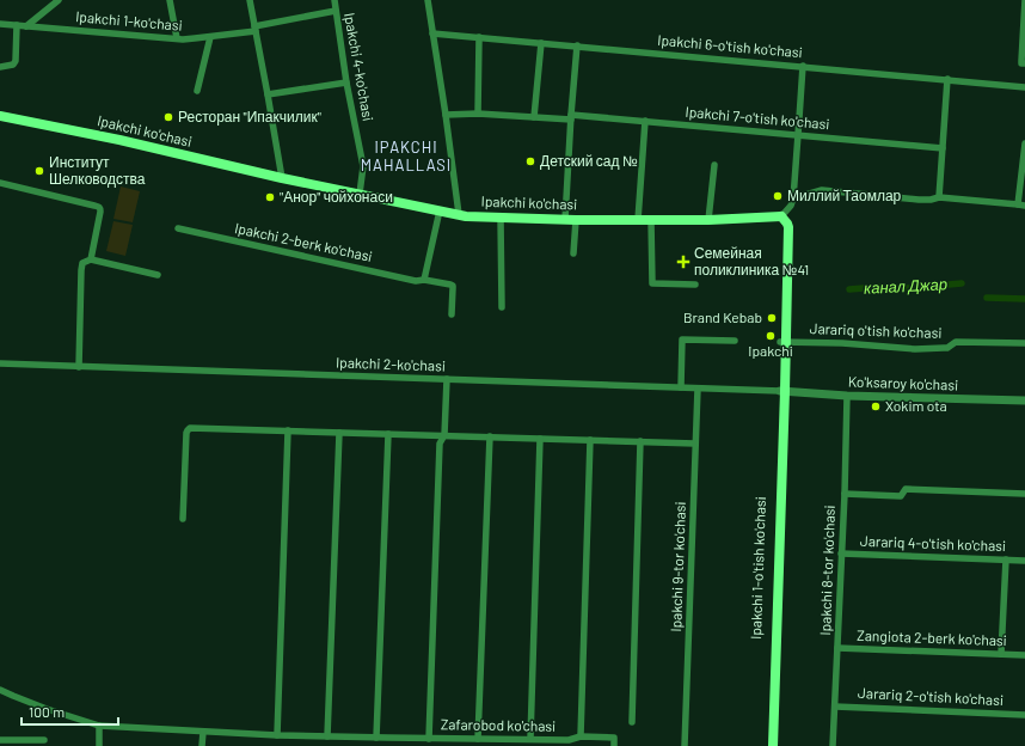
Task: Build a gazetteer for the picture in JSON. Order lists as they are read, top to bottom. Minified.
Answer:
{"streets":{"main road":["Ipakchi ko'chasi","Ipakchi 1-o'tish ko'chasi"],"street":["Ipakchi 1-ko'chasi","Ipakchi 6-o'tish ko'chasi","Ipakchi 4-ko'chasi","Ipakchi 7-o'tish ko'chasi","Ipakchi 2-berk ko'chasi","Jarariq o'tish ko'chasi","Ipakchi 2-ko'chasi","Ko'ksaroy ko'chasi","Jarariq 4-o'tish ko'chasi","Ipakchi 9-tor ko'chasi","Ipakchi 8-tor ko'chasi","Zangiota 2-berk ko'chasi","Jarariq 2-o'tish ko'chasi","Zafarobod ko'chasi"]},"crossings":[["Ipakchi 1-ko'chasi","Ipakchi 4-ko'chasi"],["Ipakchi 4-ko'chasi","Ipakchi ko'chasi"],["Ipakchi 2-ko'chasi","Ko'ksaroy ko'chasi"],["Ipakchi 2-ko'chasi","Ipakchi 9-tor ko'chasi"],["Ipakchi 2-ko'chasi","Ipakchi 1-o'tish ko'chasi"],["Ko'ksaroy ko'chasi","Ipakchi 1-o'tish ko'chasi"],["Ko'ksaroy ko'chasi","Ipakchi 8-tor ko'chasi"],["Jarariq 4-o'tish ko'chasi","Ipakchi 8-tor ko'chasi"],["Ipakchi 8-tor ko'chasi","Zangiota 2-berk ko'chasi"],["Ipakchi 8-tor ko'chasi","Jarariq 2-o'tish ko'chasi"]],"districts":["IPAKCHI MAHALLASI"],"water":["канал Джар"],"places":{"other":["Ресторан \"Ипакчилик\"","Детский сад №","Институт Шелководства","Миллий Таомлар","\"Анор\" чойхонаси","Brand Kebab","Ipakchi","Xokim ota"],"health":["Семейная поликлиника №41"]},"scale_bar":"100 m"}
